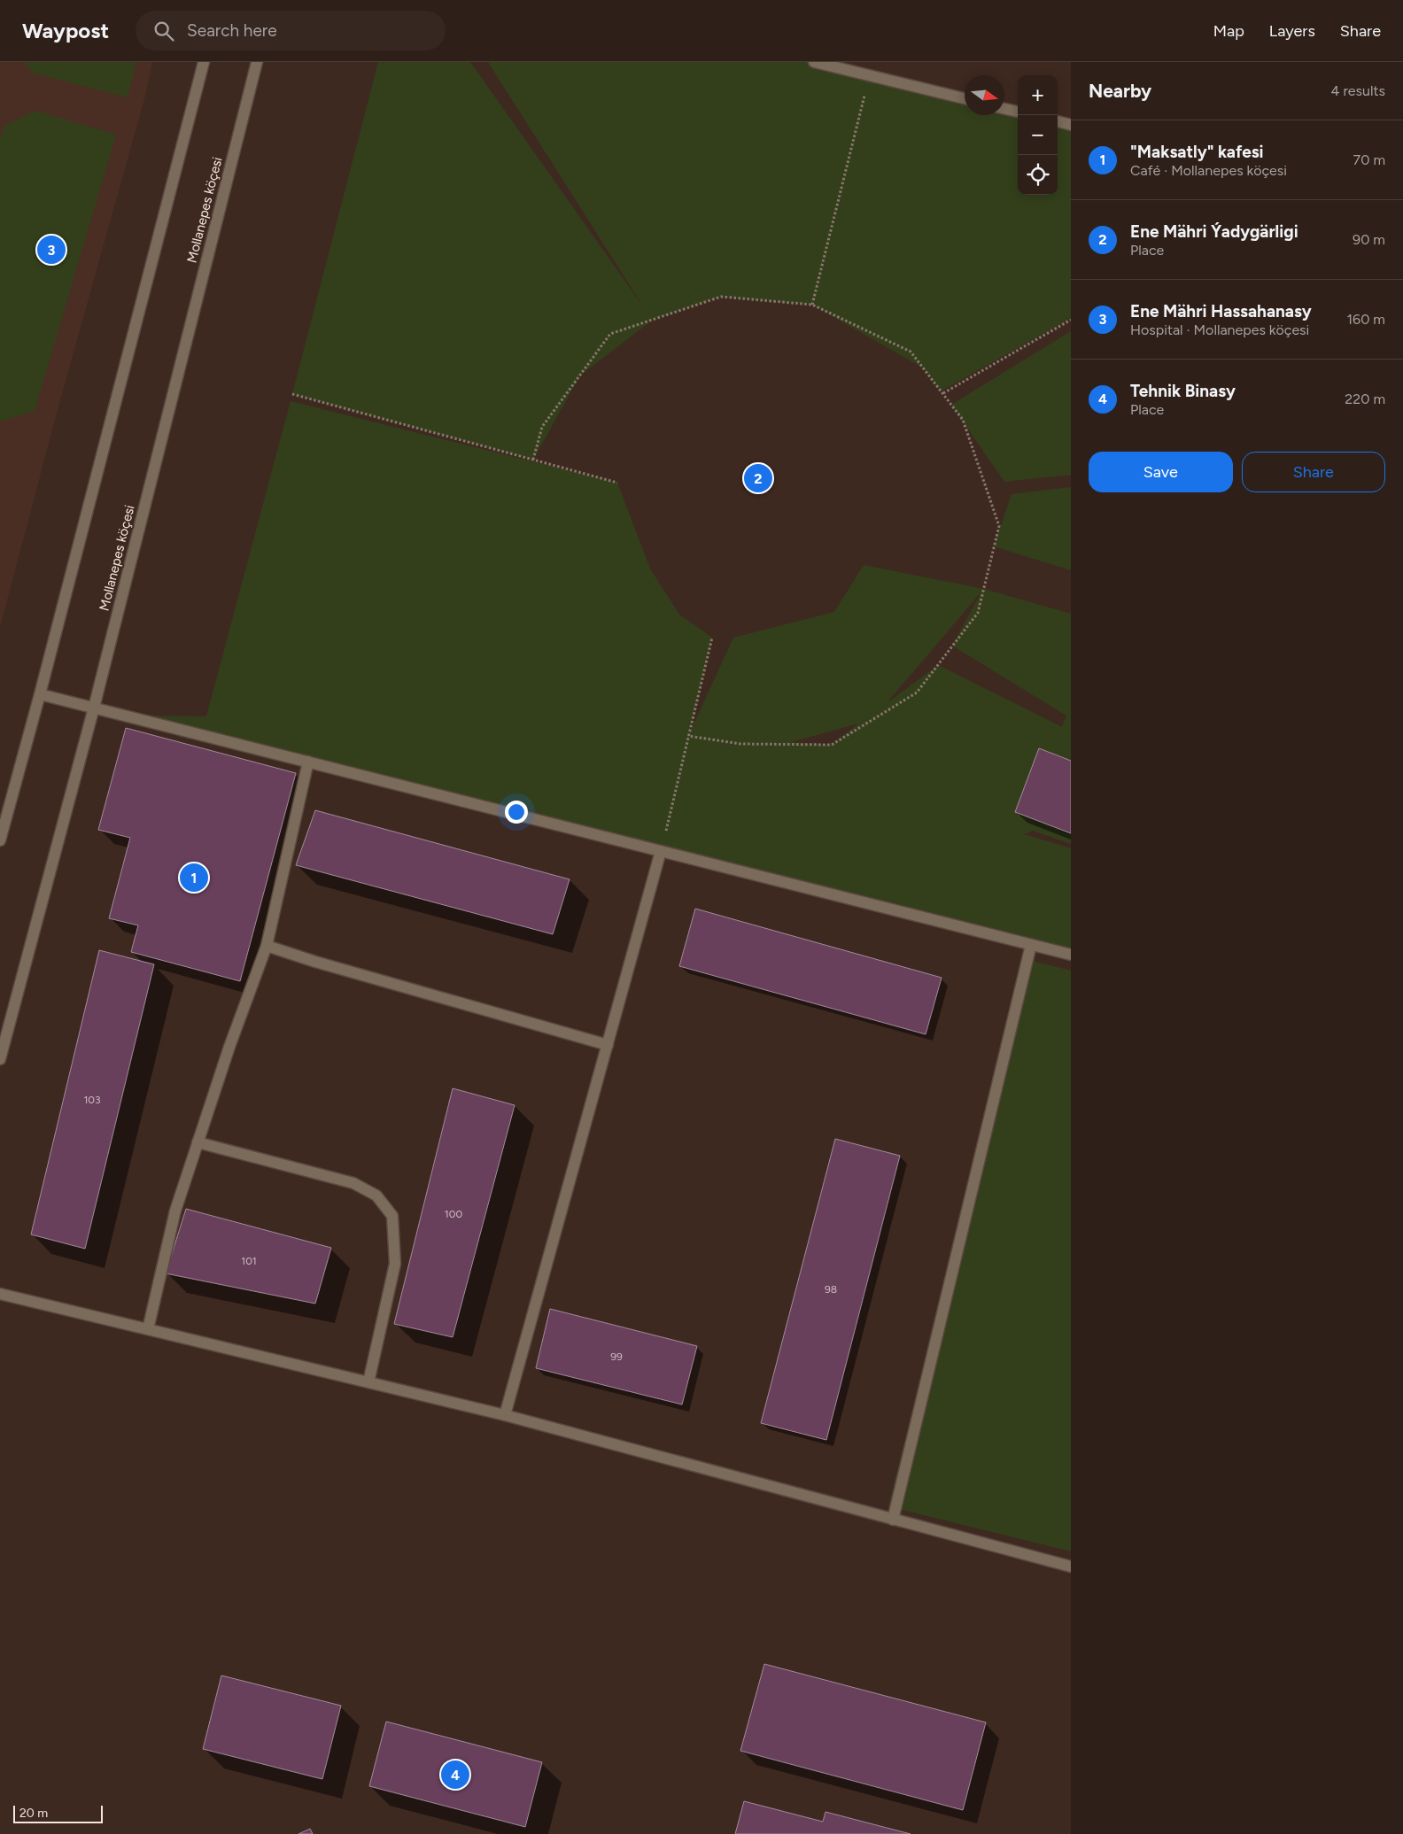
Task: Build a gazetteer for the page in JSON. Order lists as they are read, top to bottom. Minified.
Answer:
{"streets":{"street":["Mollanepes köçesi"]},"house_numbers":["103","100","101","98","99"],"scale_bar":"20 m","north":"right","page":{"header":"Waypost","search":"Search here","nav":["Map","Layers","Share"],"heading":["Nearby","4 results"],"map_buttons":["+","−"],"list":[{"mark":"1","name":"\"Maksatly\" kafesi","note":"Café · Mollanepes köçesi","value":"70 m"},{"mark":"2","name":"Ene Mähri Ýadygärligi","note":"Place","value":"90 m"},{"mark":"3","name":"Ene Mähri Hassahanasy","note":"Hospital · Mollanepes köçesi","value":"160 m"},{"mark":"4","name":"Tehnik Binasy","note":"Place","value":"220 m"}],"pins":["3","2","1","4"],"buttons":["Save","Share"],"scale":"20 m"}}
